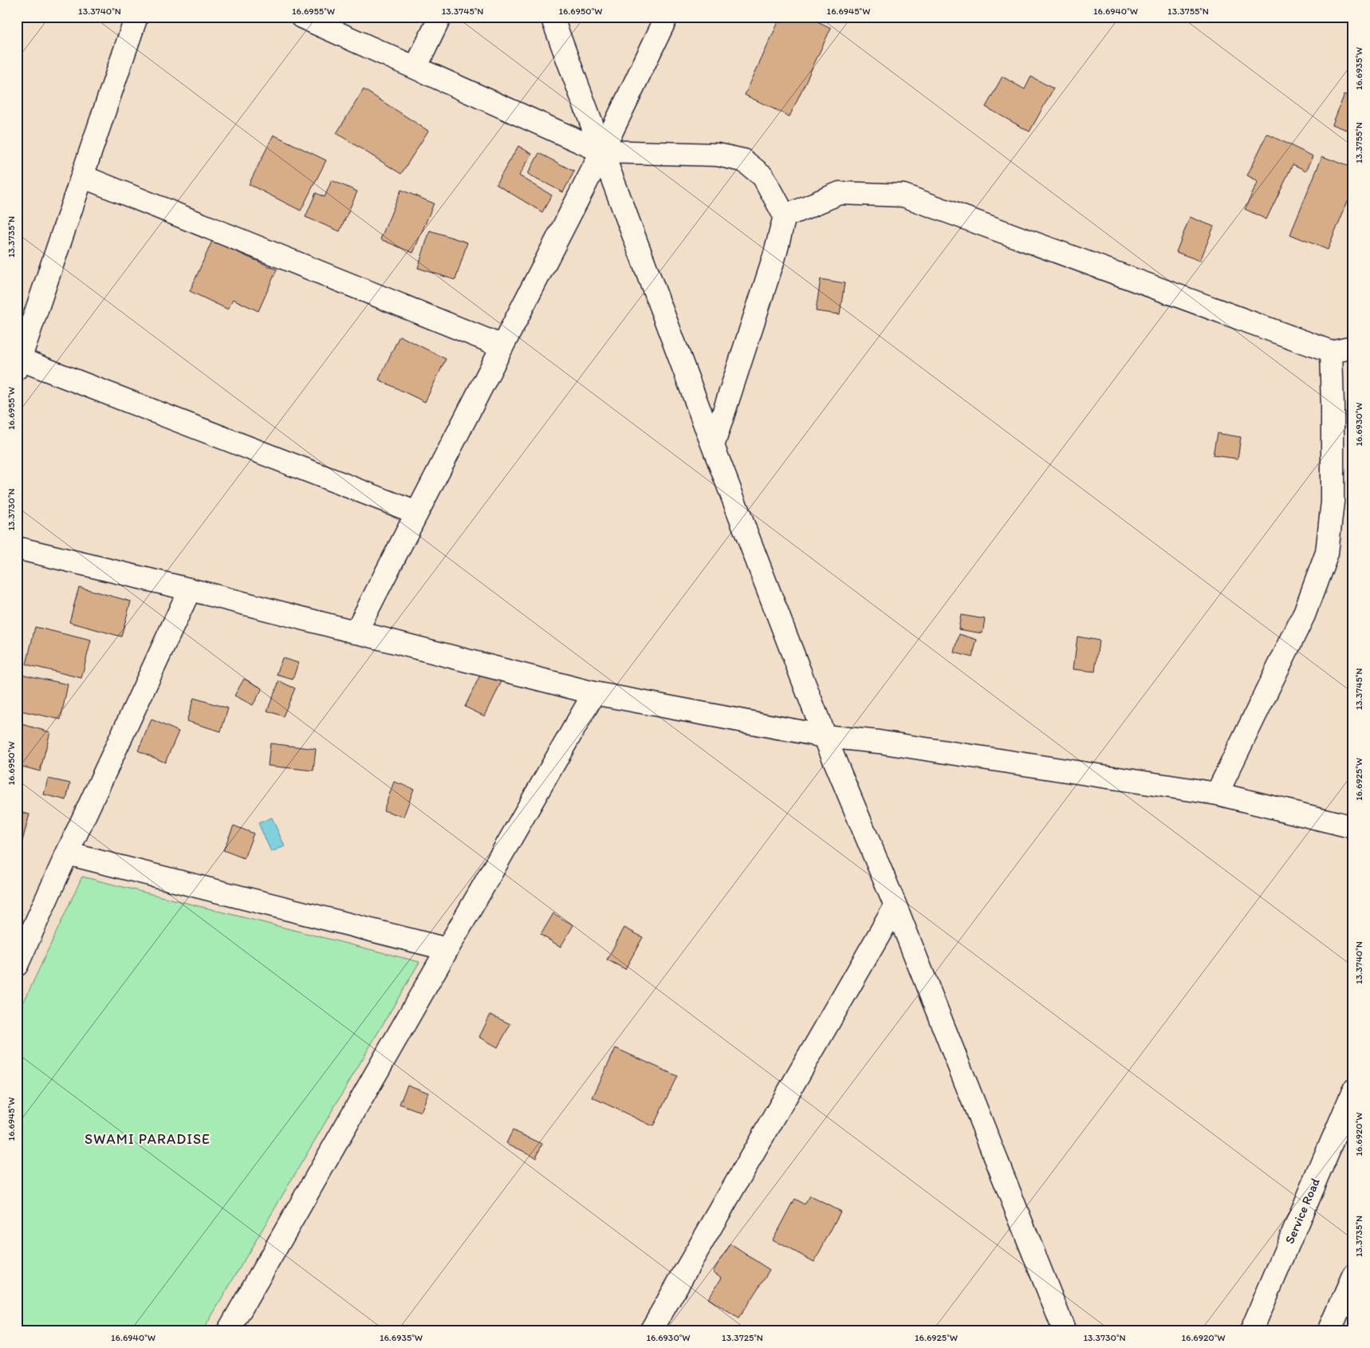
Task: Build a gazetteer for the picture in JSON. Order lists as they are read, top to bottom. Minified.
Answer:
{"streets":{"street":["Service Road"]},"districts":["SWAMI PARADISE"],"coordinates":["13.3740°N","16.6955°W","13.3745°N","16.6950°W","16.6945°W","16.6940°W","13.3755°N","16.6935°W","13.3735°N","16.6930°W","13.3730°N","16.6925°W","16.6920°W","13.3725°N"]}
